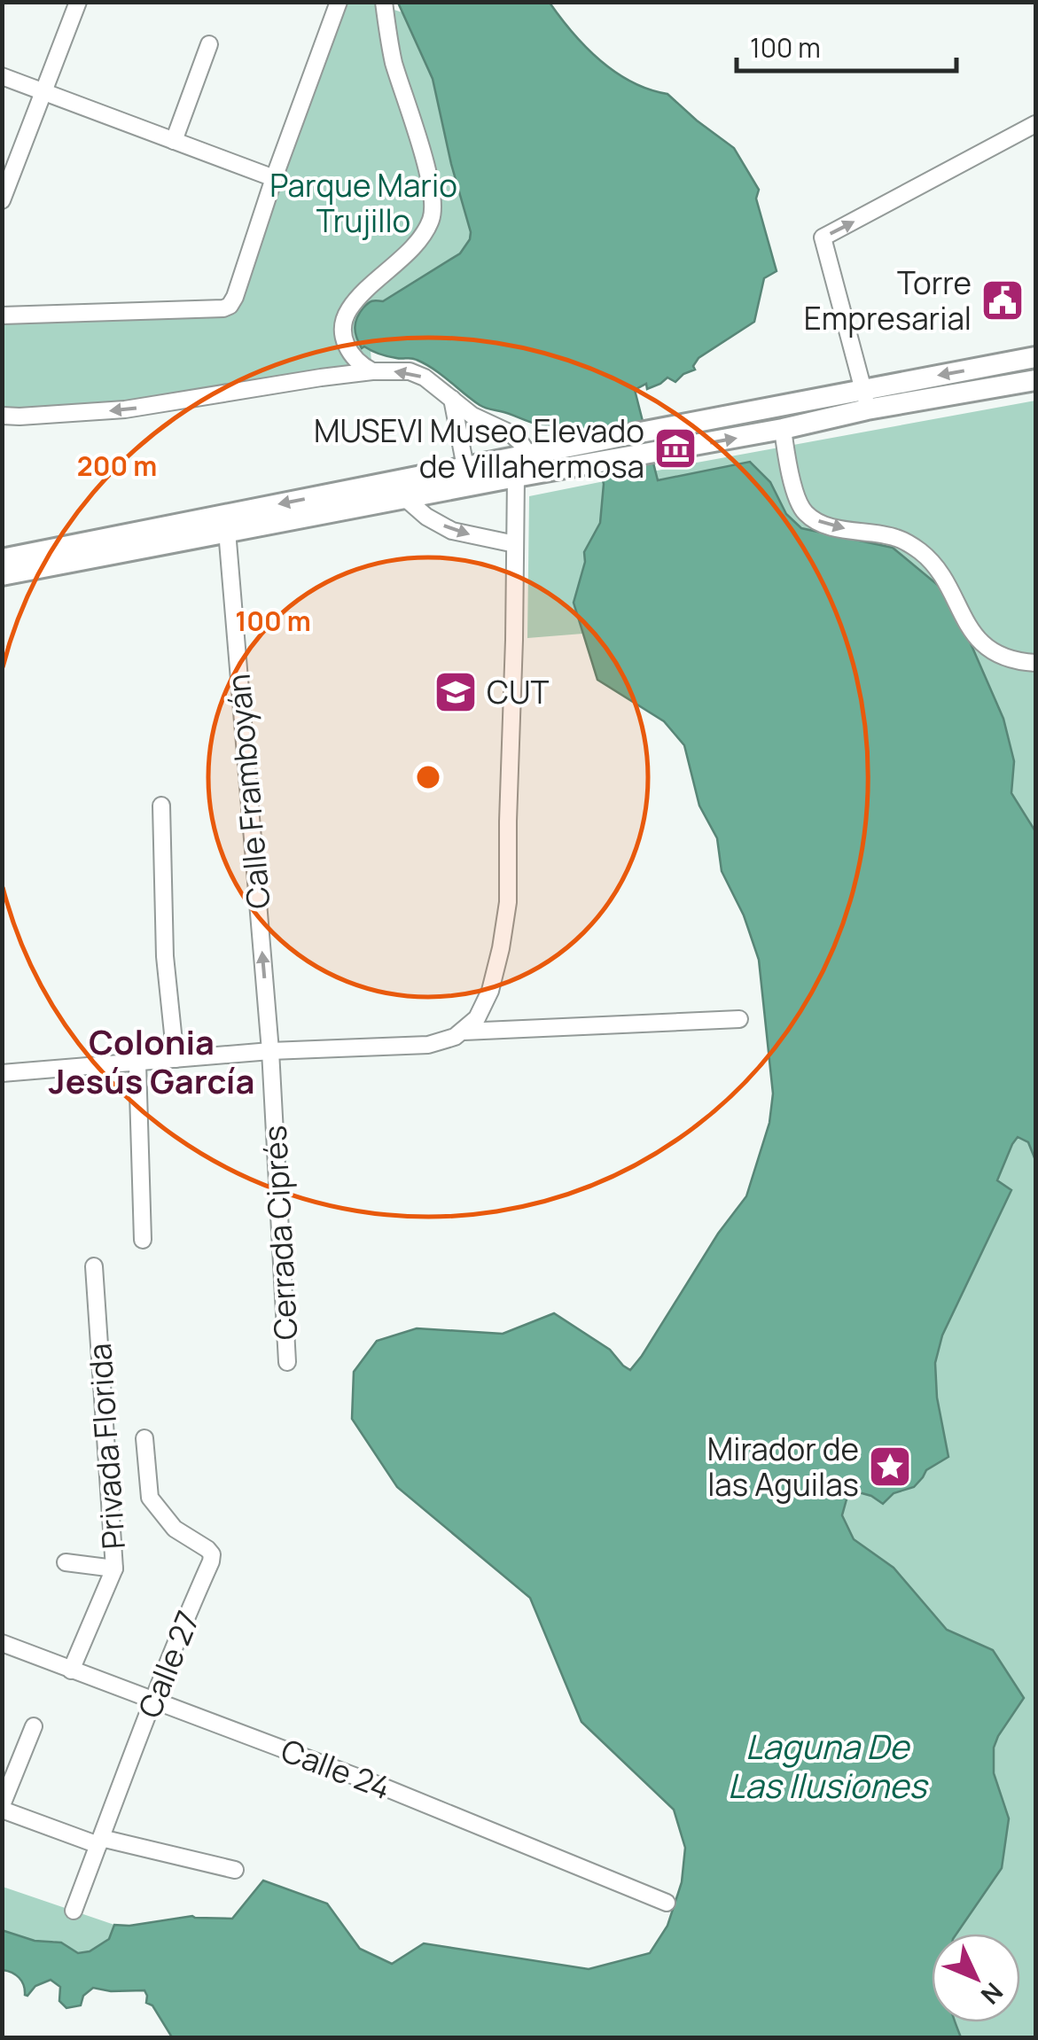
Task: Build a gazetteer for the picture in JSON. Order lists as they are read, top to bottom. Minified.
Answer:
{"streets":{"street":["Calle Framboyán","Cerrada Ciprés","Privada Florida","Calle 27","Calle 24"]},"crossings":[["Calle Framboyán","Cerrada Ciprés"],["Privada Florida","Calle 24"],["Calle 27","Calle 24"]],"districts":["Colonia Jesús García"],"water":["Laguna De Las Ilusiones"],"parks":["Parque Mario Trujillo"],"places":{"public building":["Torre Empresarial"],"museum":["MUSEVI Museo Elevado de Villahermosa"],"school or university":["CUT"],"place":["Mirador de las Aguilas"]},"scale_bar":"100 m","north":"bottom right","rings":["200 m","100 m"]}
